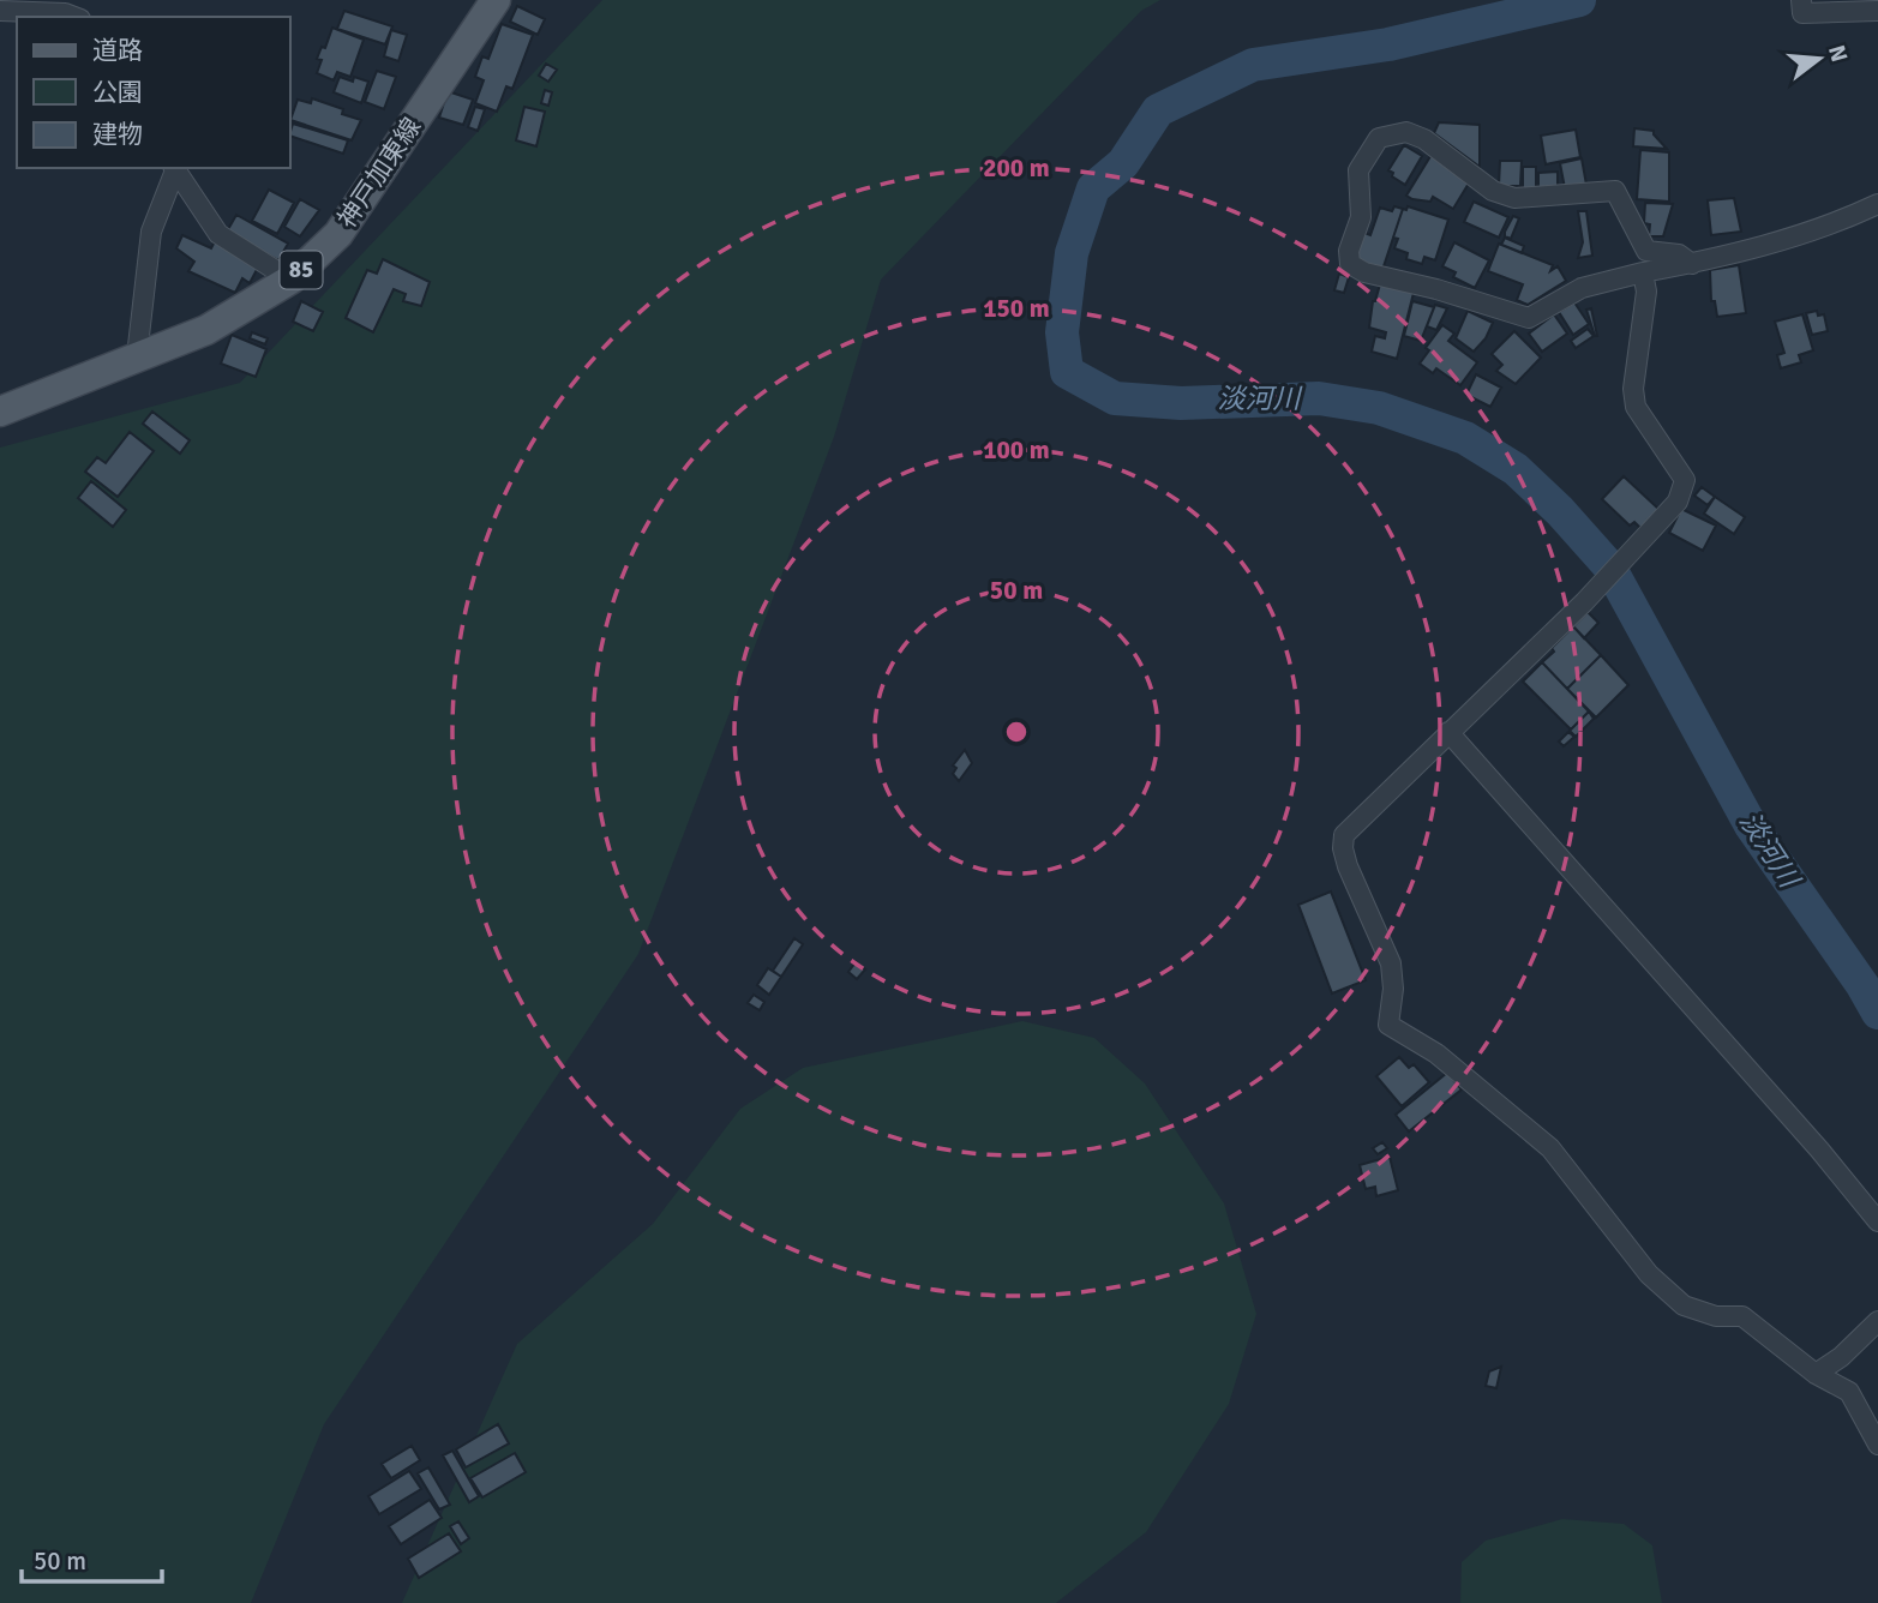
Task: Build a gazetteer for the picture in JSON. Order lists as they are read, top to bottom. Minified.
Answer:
{"streets":{"main road":["神戸加東線","85"]},"water":["淡河川"],"legend":["道路","公園","建物"],"scale_bar":"50 m","north":"right","rings":["200 m","150 m","100 m","50 m"]}
